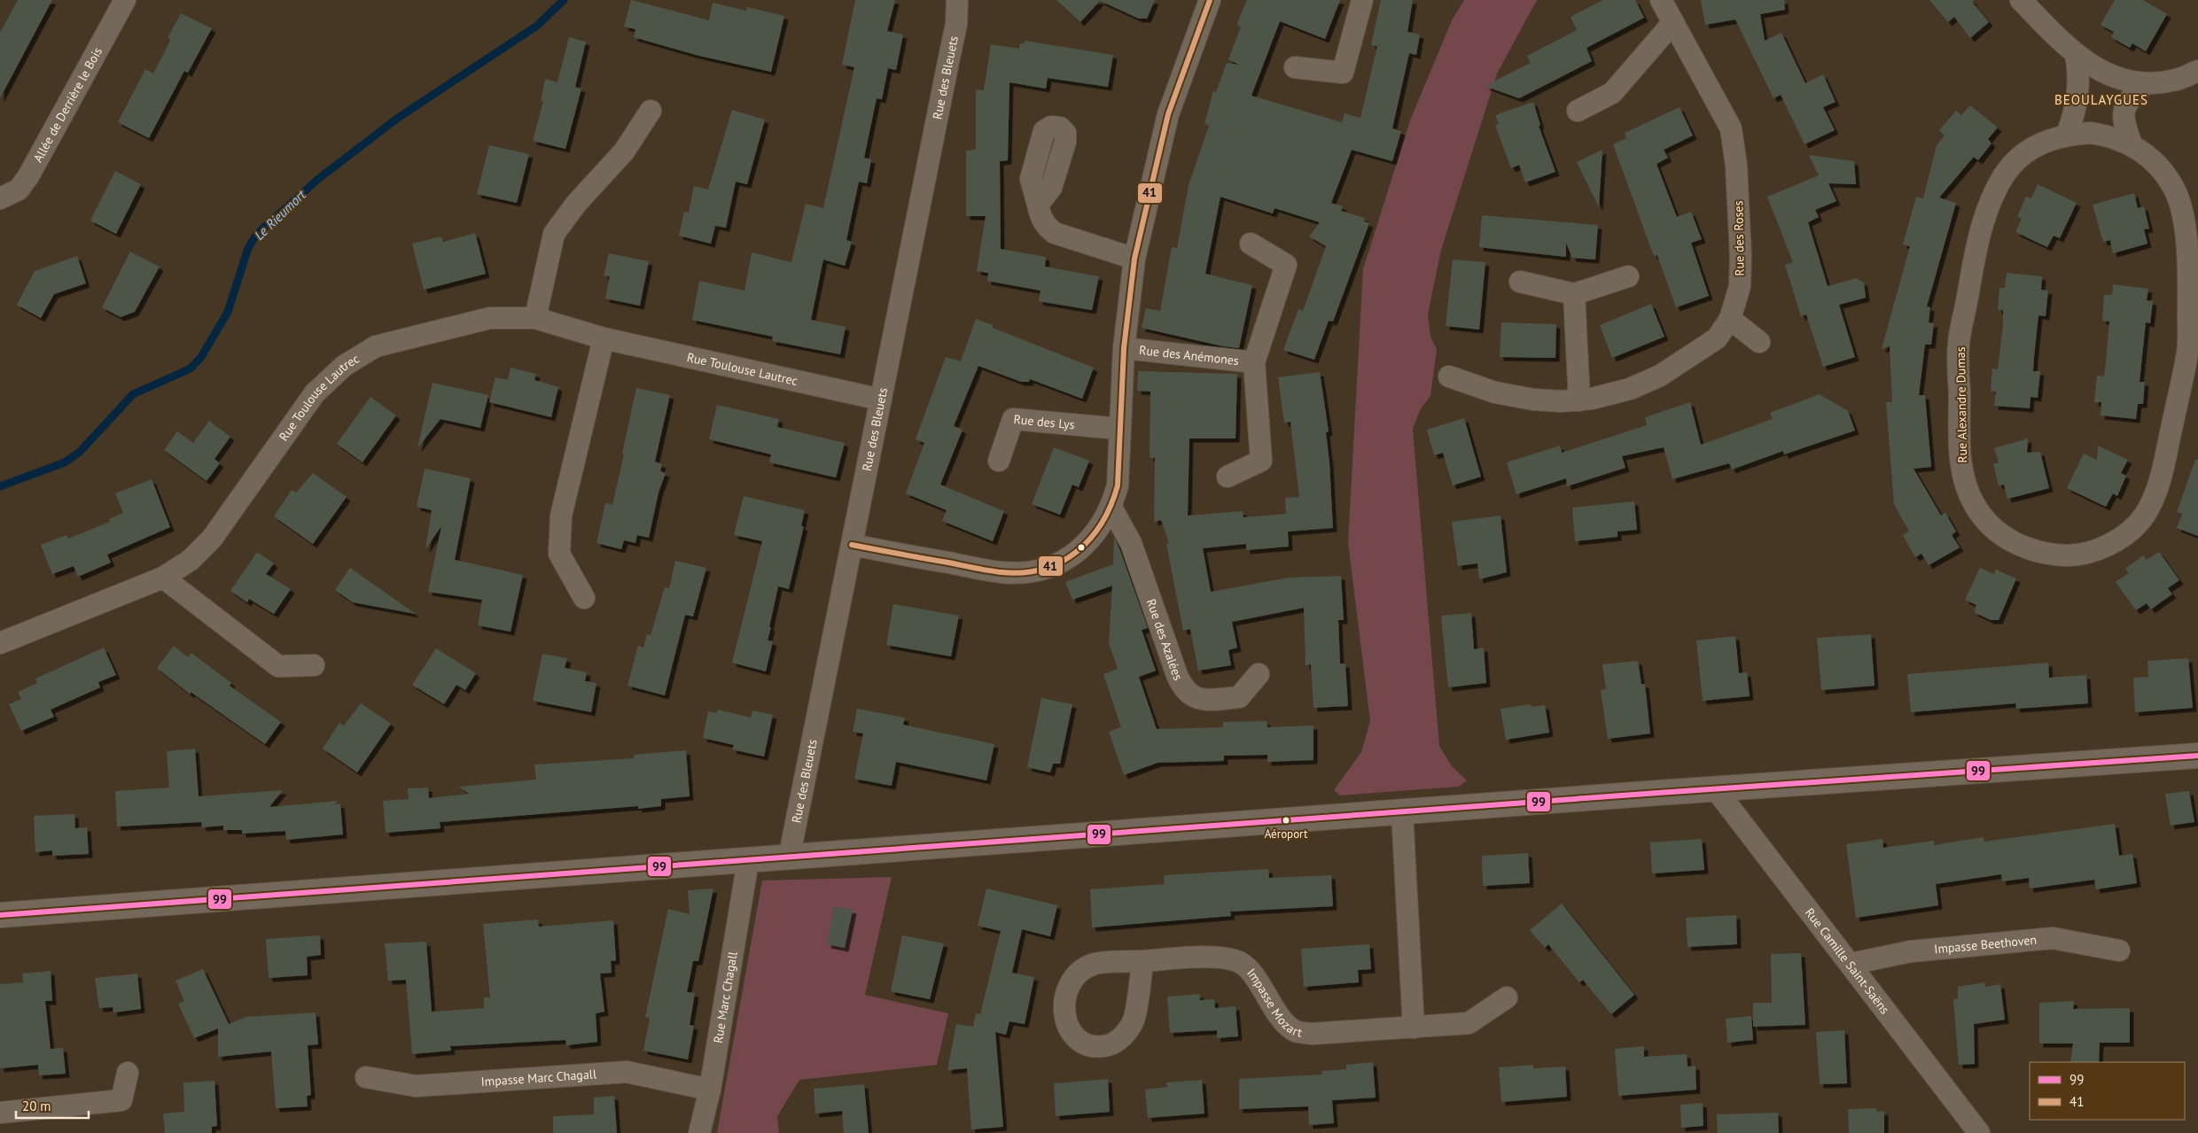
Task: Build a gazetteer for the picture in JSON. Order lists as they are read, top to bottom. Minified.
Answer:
{"streets":{"street":["Rue des Bleuets","Allée de Derrière le Bois","Rue des Roses","Rue des Anémones","Rue Toulouse Lautrec","Rue Alexandre Dumas","Rue des Lys","Rue des Azalées","Impasse Beethoven","Rue Camille Saint-Saëns","Rue Marc Chagall","Impasse Mozart","Impasse Marc Chagall"]},"crossings":[["Rue des Bleuets","Rue Toulouse Lautrec"],["Impasse Beethoven","Rue Camille Saint-Saëns"],["Rue Marc Chagall","Impasse Marc Chagall"]],"districts":["BEOULAYGUES"],"water":["Le Rieumort"],"places":["Aéroport"],"lines":["transit line 41","transit line 99"],"legend":["99","41"],"scale_bar":"20 m"}
